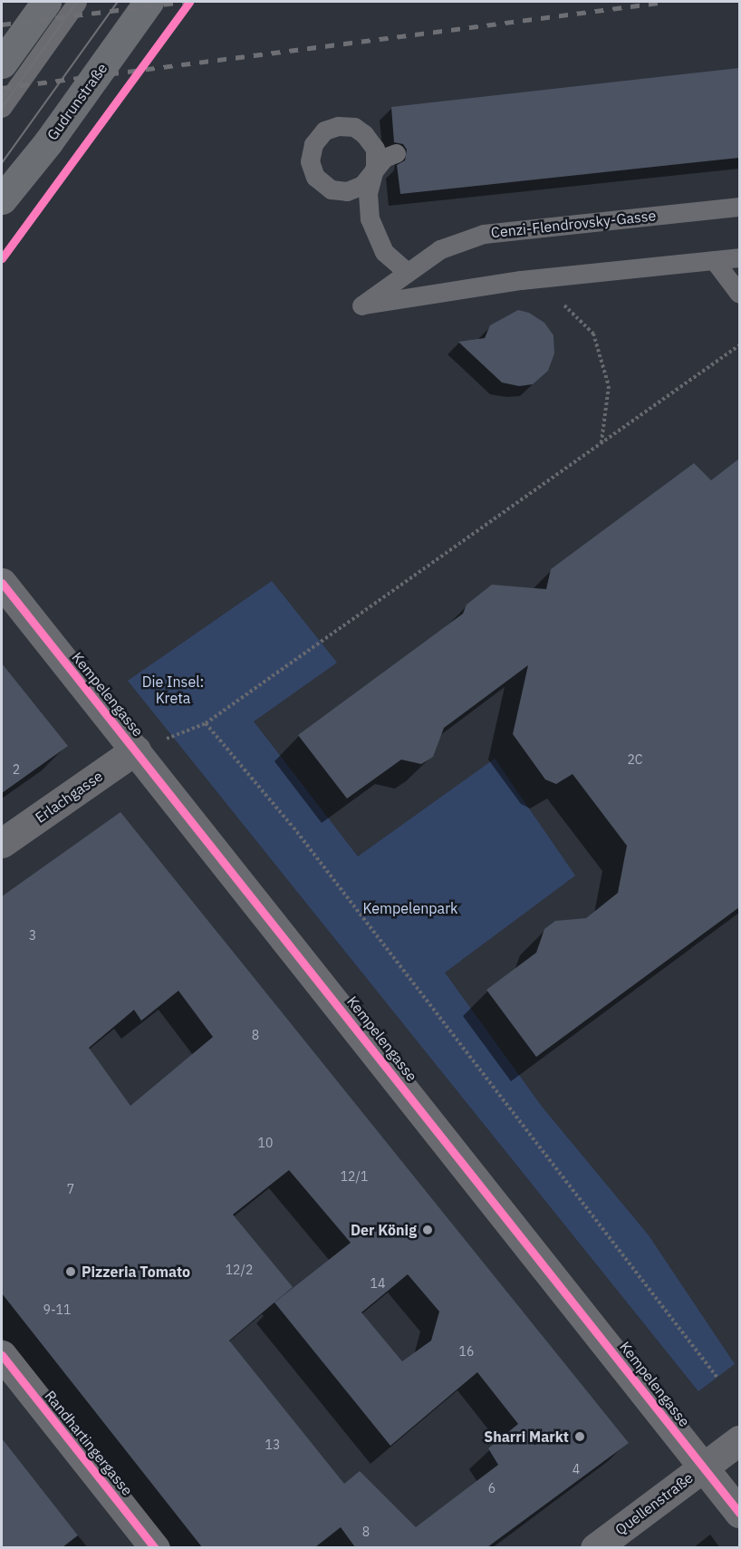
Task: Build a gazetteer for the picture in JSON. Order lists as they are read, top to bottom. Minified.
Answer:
{"streets":{"main road":["Gudrunstraße"],"street":["Kempelengasse","Erlachgasse","Randhartingergasse","Quellenstraße"],"lane":["Cenzi-Flendrovsky-Gasse"]},"crossings":[["Kempelengasse","Erlachgasse"],["Kempelengasse","Quellenstraße"]],"parks":["Die Insel: Kreta","Kempelenpark"],"places":["Der König","Pizzeria Tomato","Sharri Markt"],"house_numbers":["2C","2","3","8","10","12/1","7","12/2","14","9-11","16","13","4","6","8"]}
